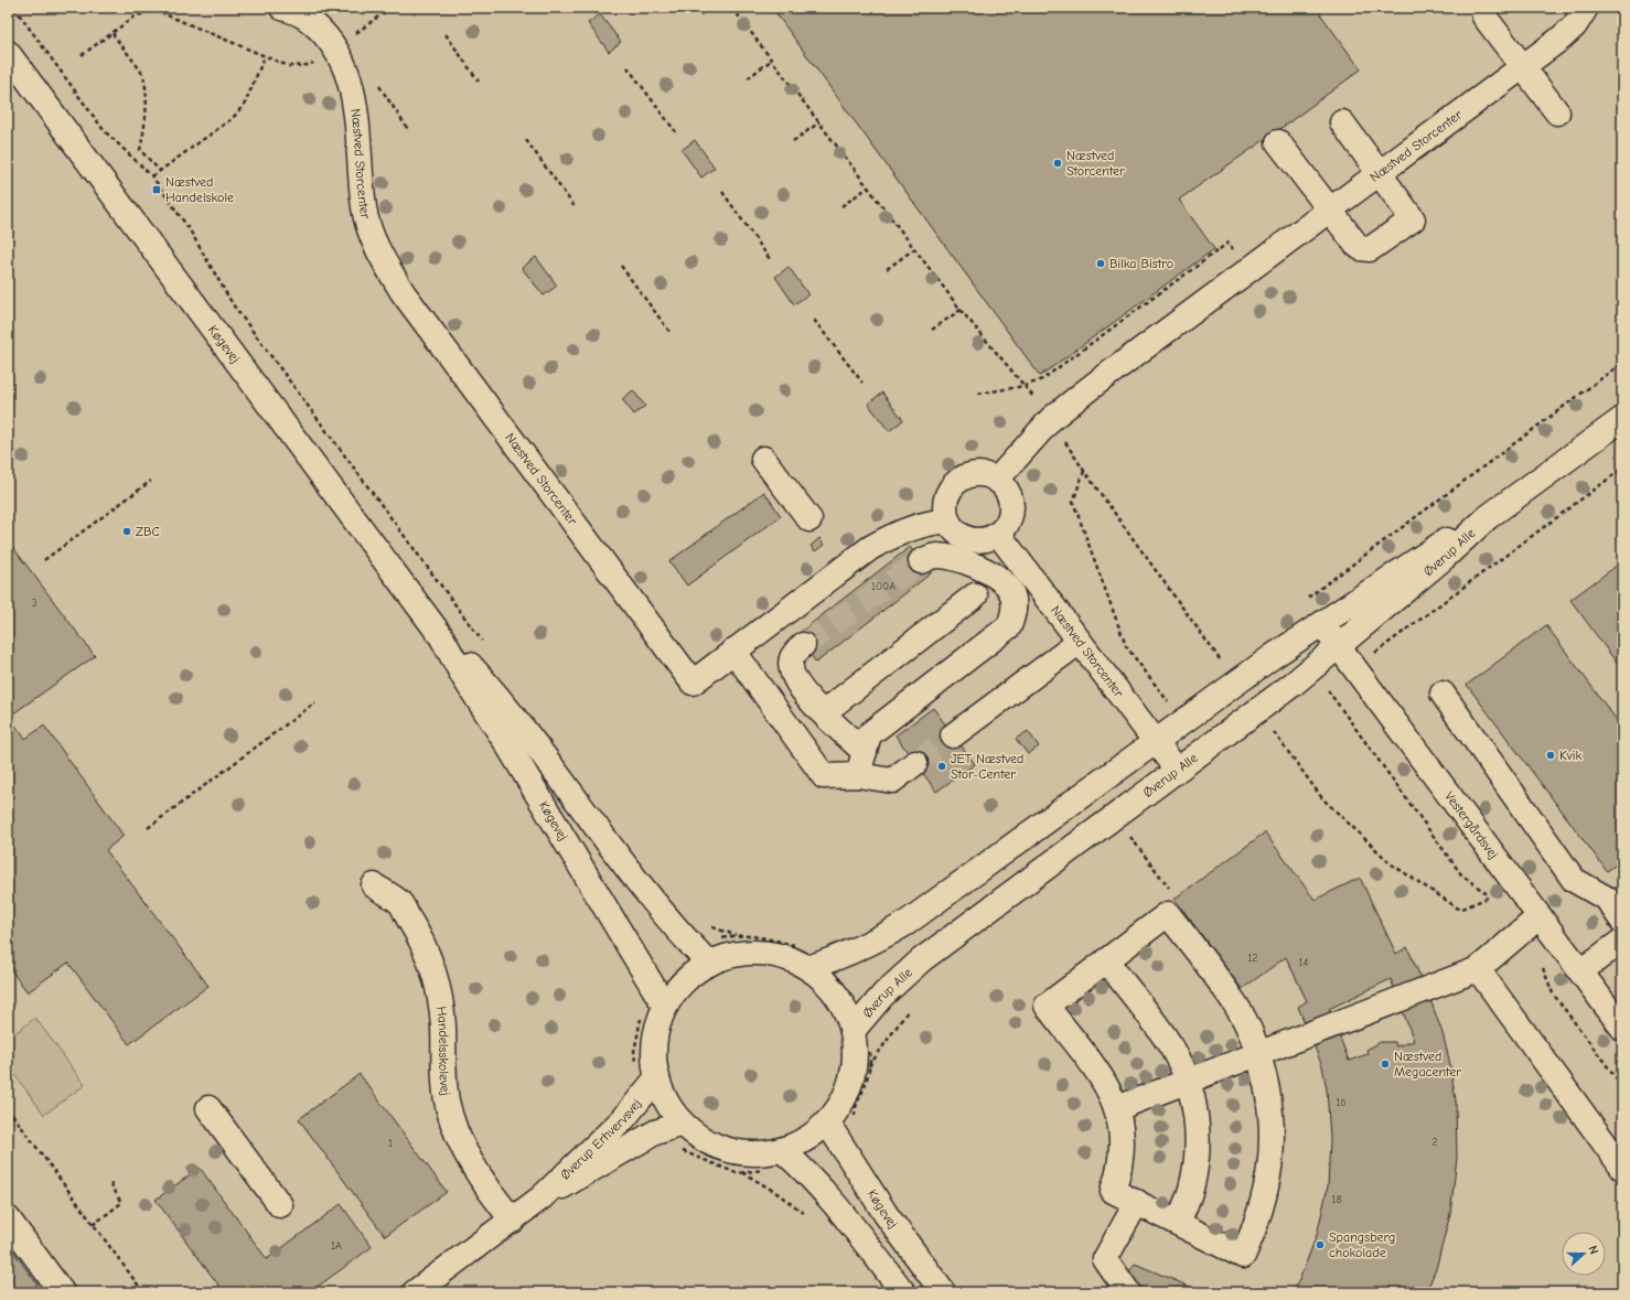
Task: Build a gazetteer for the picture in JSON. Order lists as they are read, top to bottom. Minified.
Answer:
{"streets":{"street":["Næstved Storcenter","Køgevej","Øverup Alle","Vestergårdsvej","Handelsskolevej","Øverup Erhvervsvej"]},"crossings":[["Næstved Storcenter","Øverup Alle"],["Øverup Alle","Vestergårdsvej"],["Handelsskolevej","Øverup Erhvervsvej"]],"places":{"other":["Næstved Storcenter","Bilka Bistro","ZBC","Kvik","JET Næstved Stor-Center","Næstved Megacenter","Spangsberg chokolade"],"transit":["Næstved Handelskole"]},"house_numbers":["100A","3","12","14","16","2","1","18","1A"],"north":"right"}
